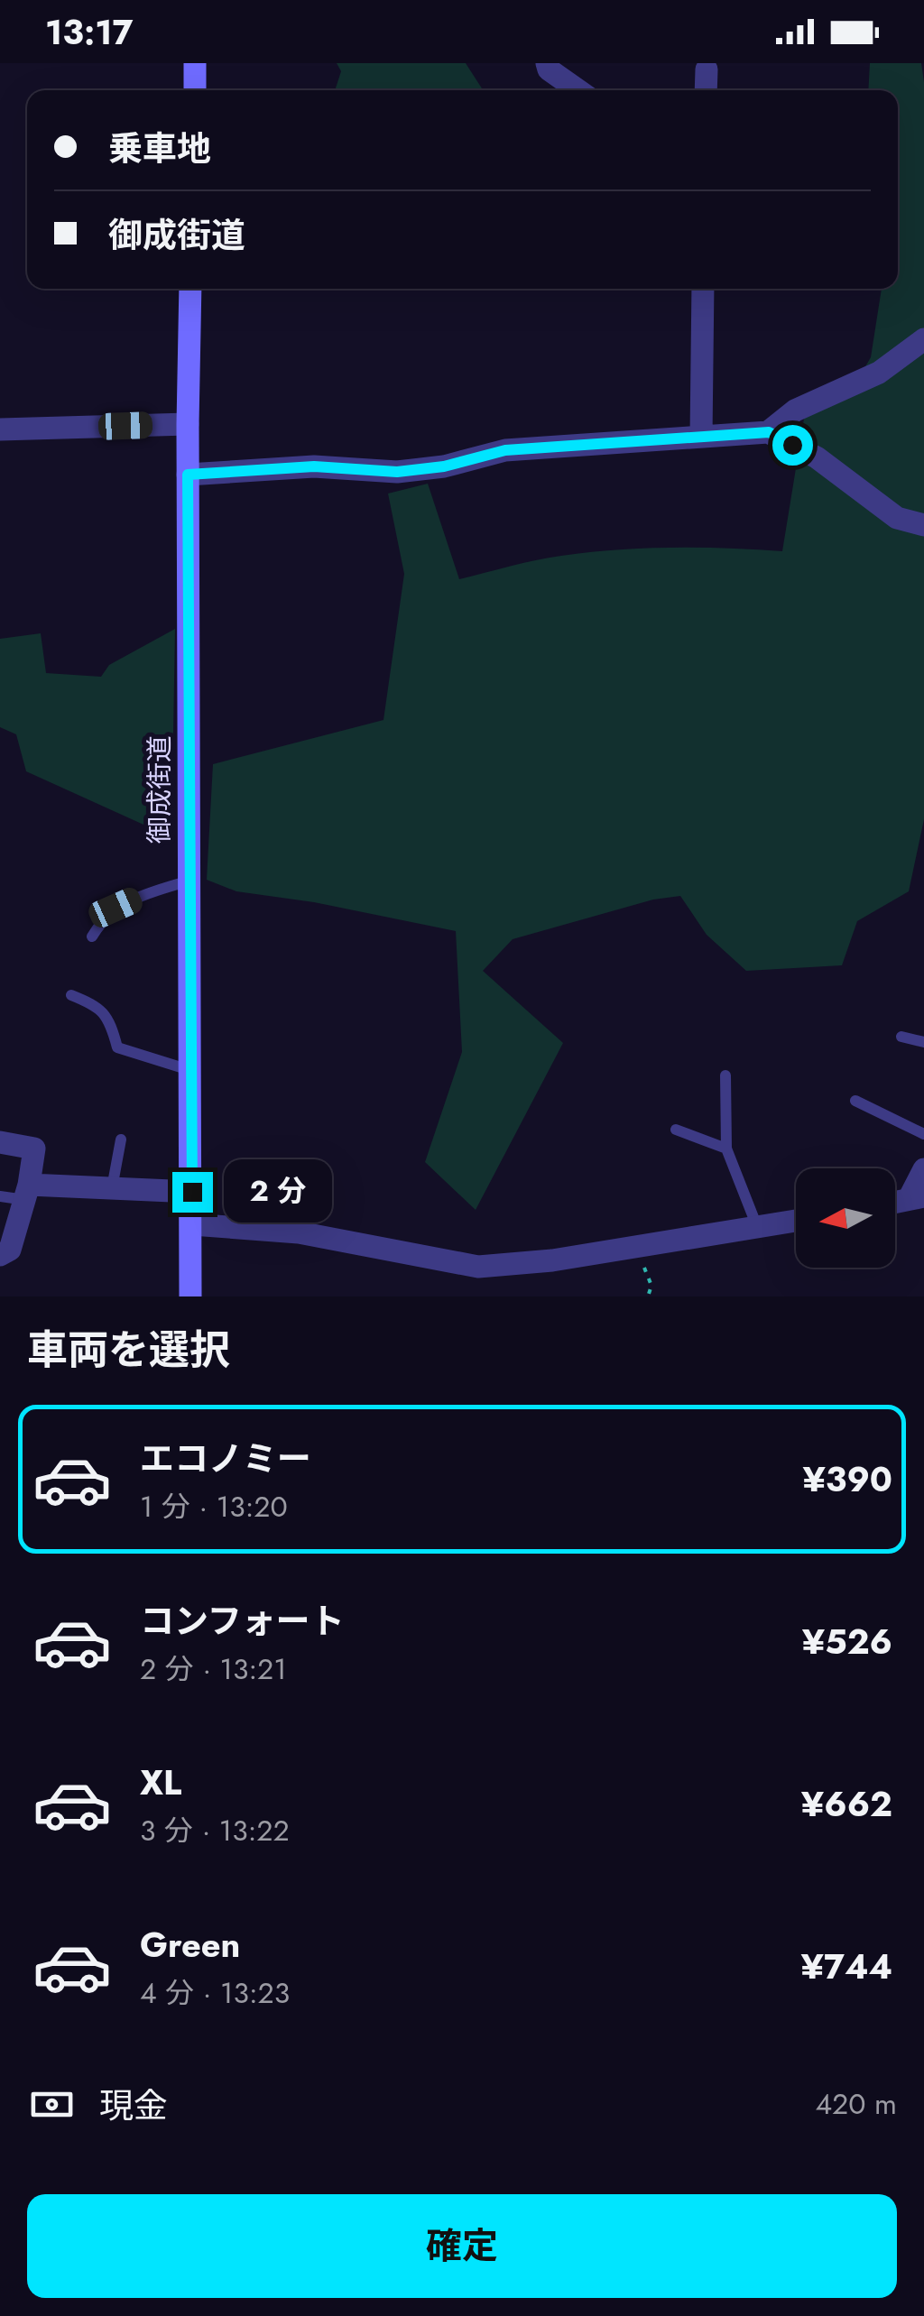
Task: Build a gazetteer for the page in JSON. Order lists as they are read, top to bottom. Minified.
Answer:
{"streets":{"street":["御成街道"]},"north":"left","page":{"status":"13:17","banner":["乗車地","御成街道"],"bubble":"2 分","heading":"車両を選択","list":[{"name":"エコノミー","note":"1 分 · 13:20","value":"¥390"},{"name":"コンフォート","note":"2 分 · 13:21","value":"¥526"},{"name":"XL","note":"3 分 · 13:22","value":"¥662"},{"name":"Green","note":"4 分 · 13:23","value":"¥744"}],"pay":["現金","420 m"],"buttons":"確定"}}
